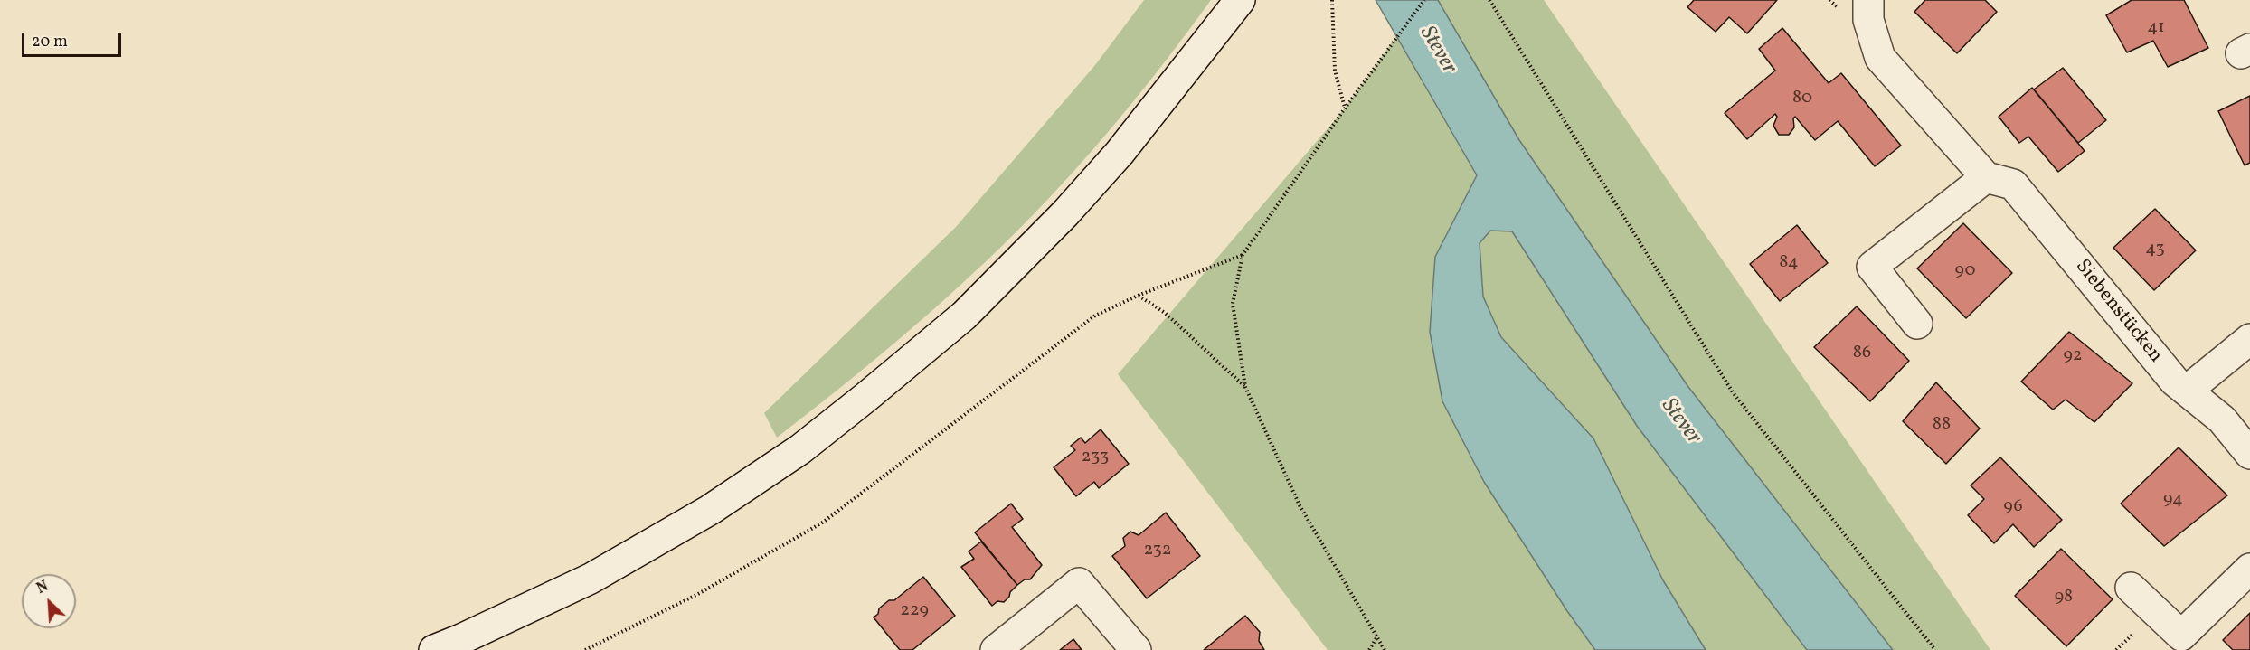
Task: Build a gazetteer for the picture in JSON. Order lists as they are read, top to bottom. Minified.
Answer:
{"streets":{"street":["Siebenstücken"]},"water":["Stever"],"house_numbers":["41","80","43","84","90","86","92","88","233","94","96","232","98","229"],"scale_bar":"20 m","north":"top left"}
